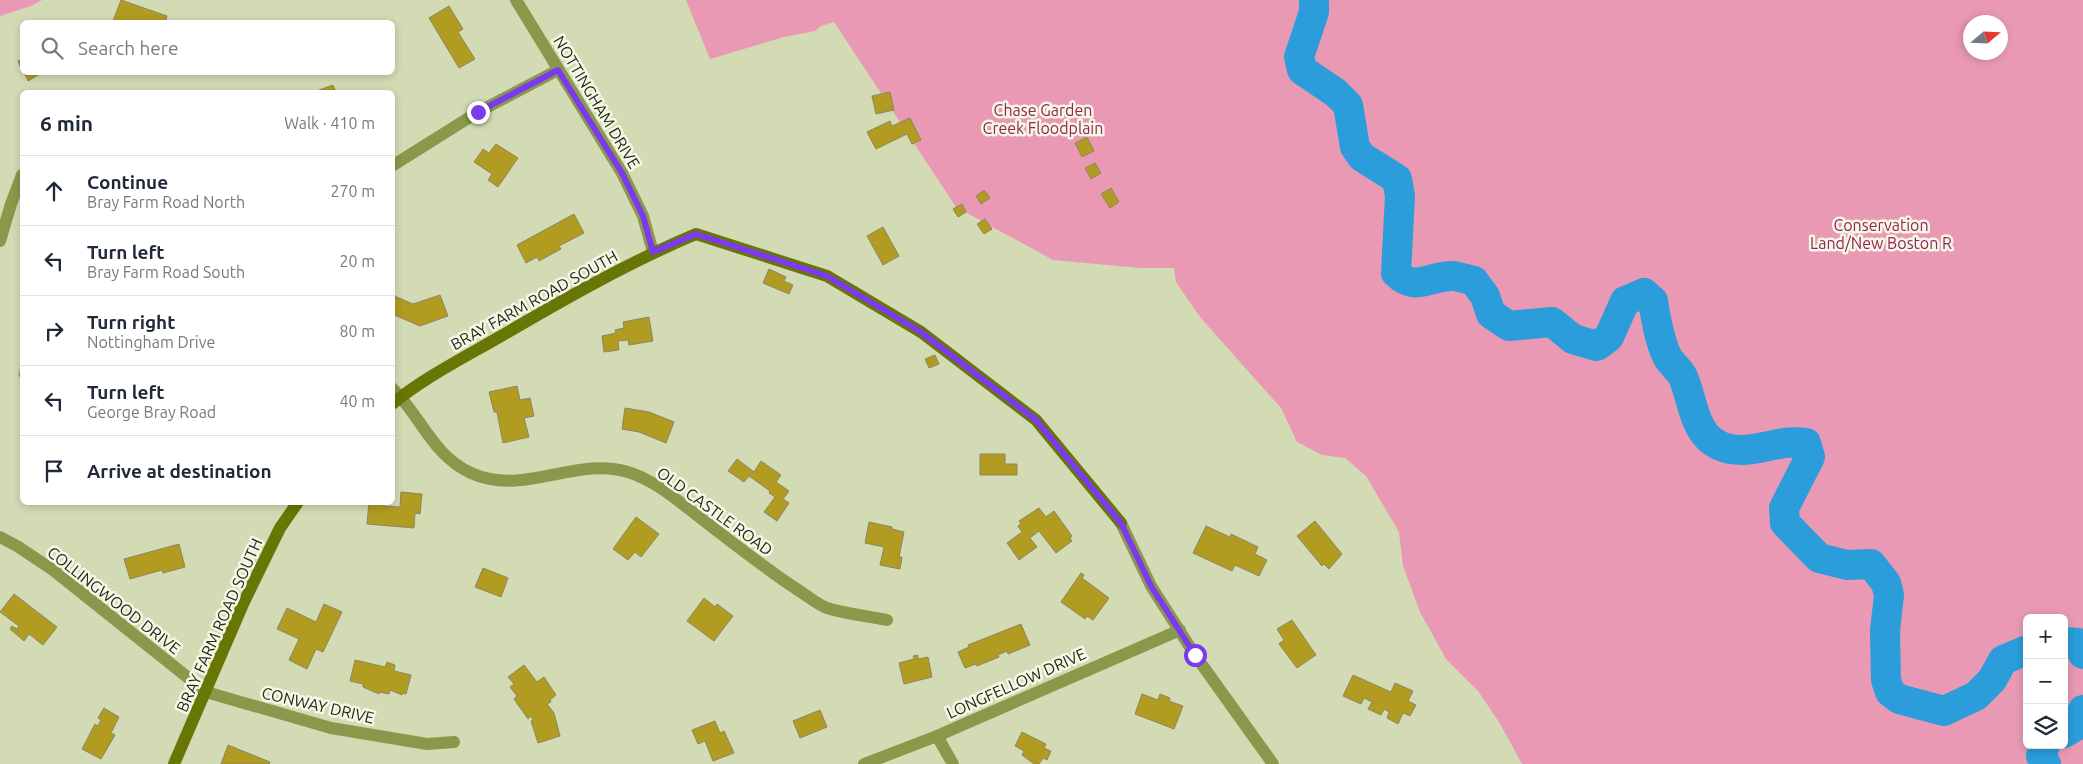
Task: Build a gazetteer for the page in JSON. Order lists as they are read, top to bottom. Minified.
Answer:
{"streets":{"street":["NOTTINGHAM DRIVE","BRAY FARM ROAD SOUTH","OLD CASTLE ROAD","COLLINGWOOD DRIVE","LONGFELLOW DRIVE","CONWAY DRIVE"]},"crossings":[["NOTTINGHAM DRIVE","BRAY FARM ROAD SOUTH"],["BRAY FARM ROAD SOUTH","OLD CASTLE ROAD"],["BRAY FARM ROAD SOUTH","COLLINGWOOD DRIVE"],["BRAY FARM ROAD SOUTH","LONGFELLOW DRIVE"],["BRAY FARM ROAD SOUTH","CONWAY DRIVE"],["COLLINGWOOD DRIVE","CONWAY DRIVE"]],"parks":["Chase Garden Creek Floodplain","Conservation Land/New Boston R"],"north":"right","page":{"search":"Search here","heading":["6 min","Walk · 410 m"],"list":[["Continue","Bray Farm Road North","270 m"],["Turn left","Bray Farm Road South","20 m"],["Turn right","Nottingham Drive","80 m"],["Turn left","George Bray Road","40 m"],"Arrive at destination"],"map_buttons":["+","−"]}}
